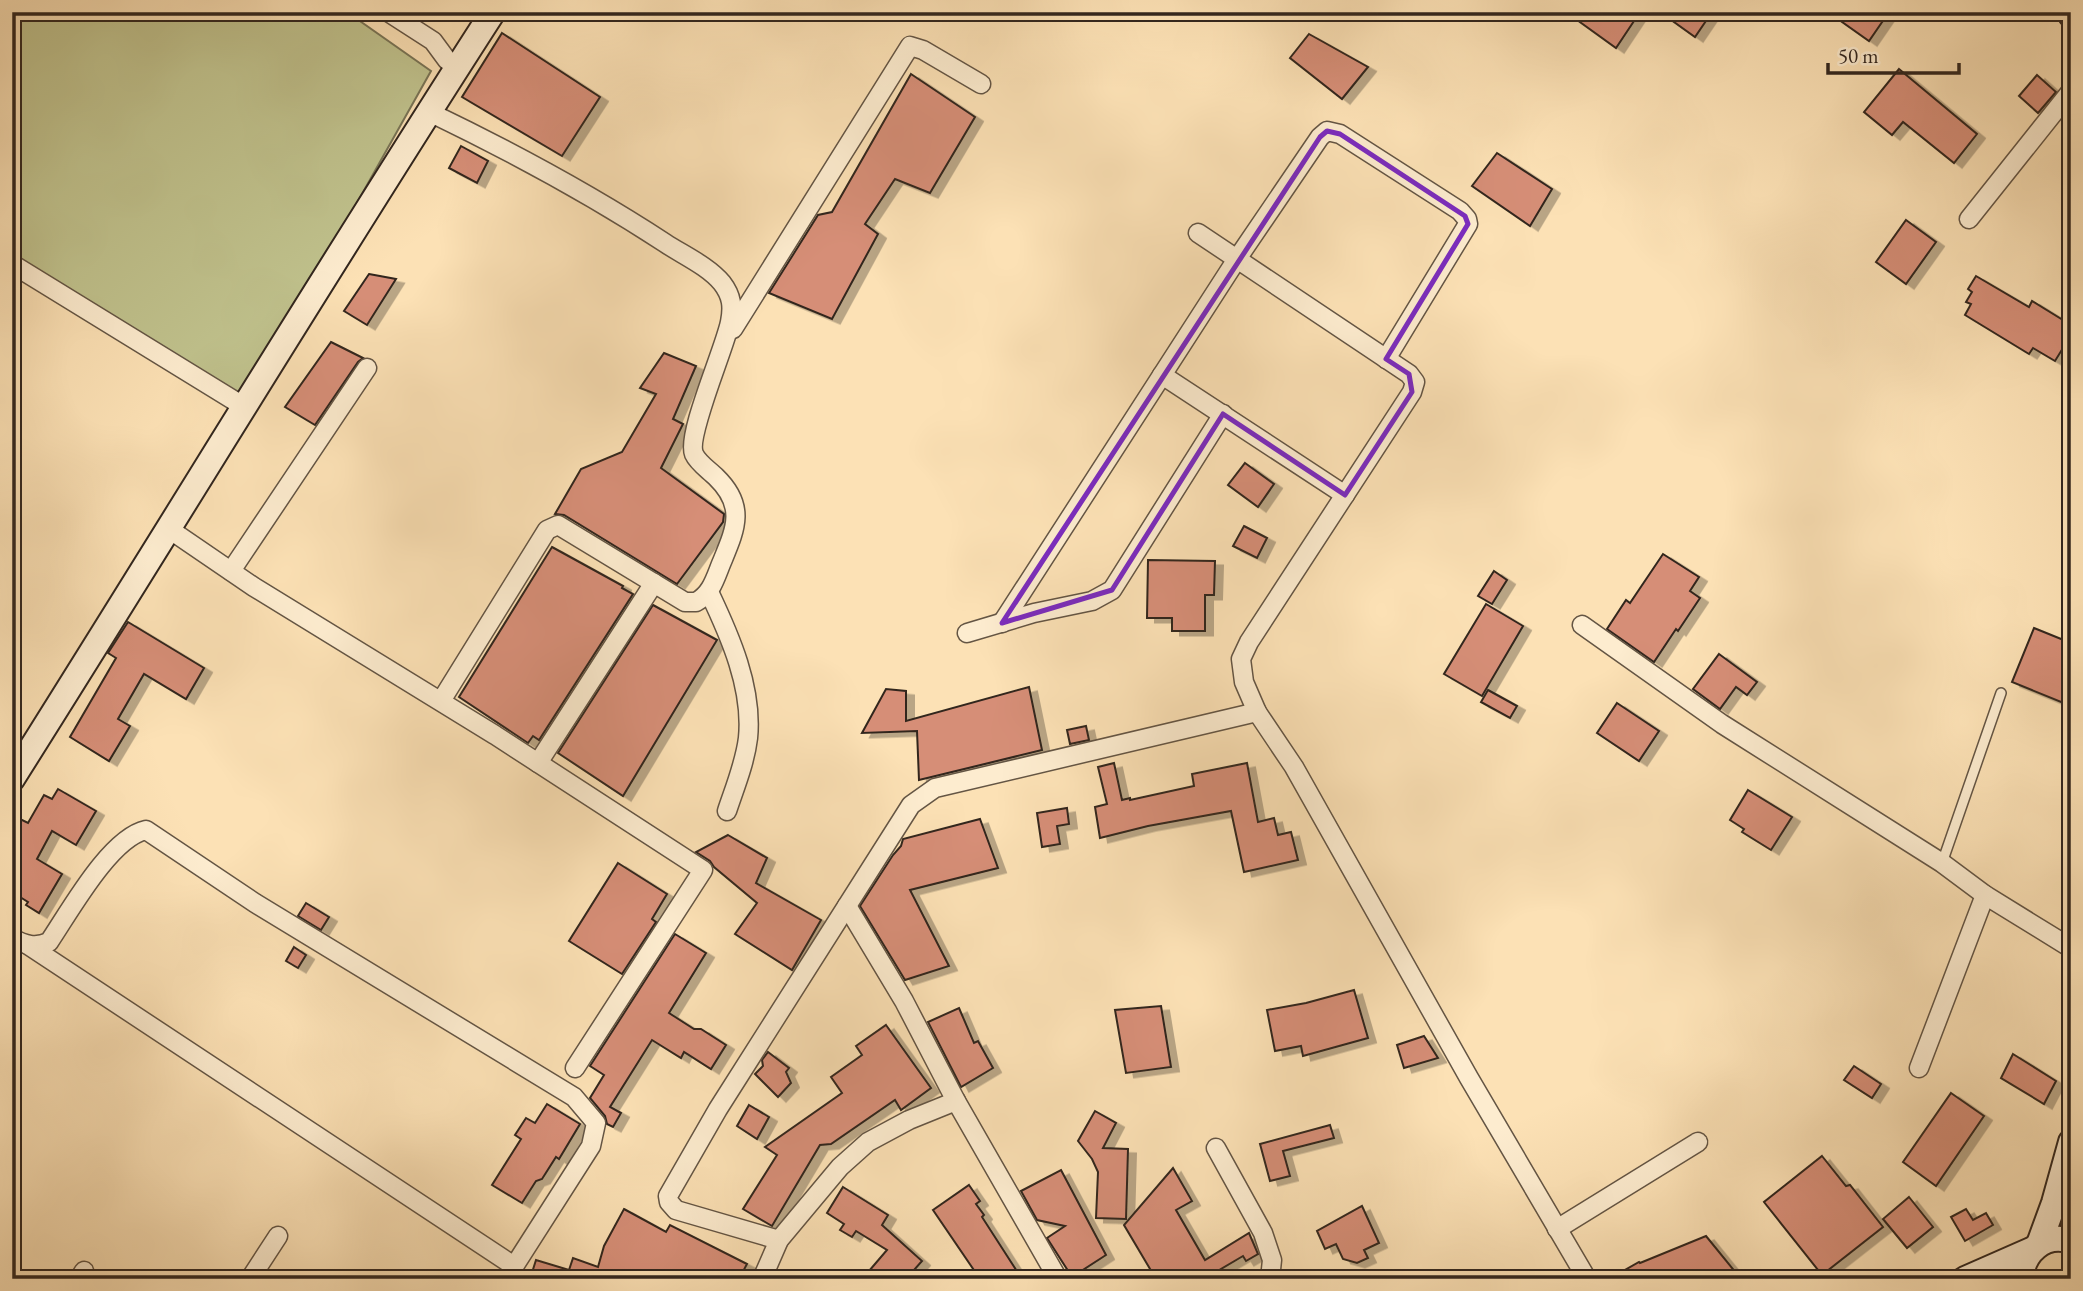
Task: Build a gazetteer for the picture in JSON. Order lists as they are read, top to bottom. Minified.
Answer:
{"scale_bar":"50 m"}
